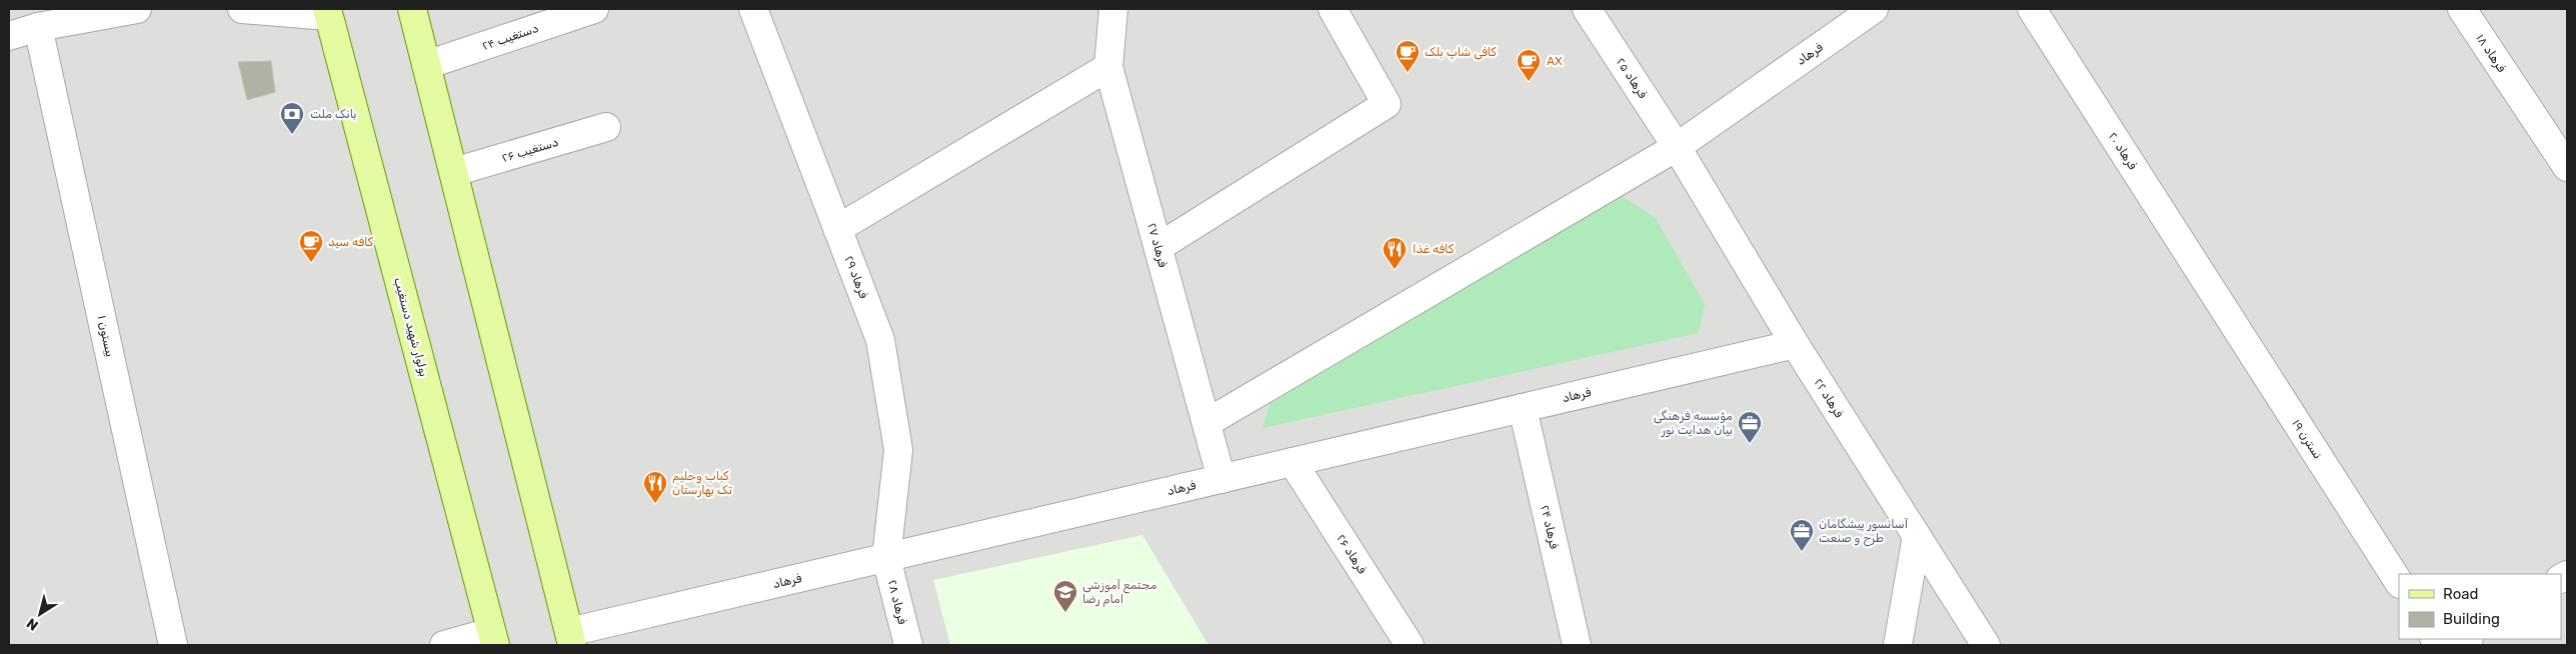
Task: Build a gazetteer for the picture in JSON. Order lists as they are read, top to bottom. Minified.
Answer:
{"streets":{"main road":["بولوار شهید دستغیب"],"street":["دستغیب ۲۴","فرهاد ۱۸","فرهاد","فرهاد ۲۵","دستغیب ۲۶","فرهاد ۲۰","فرهاد ۲۷","فرهاد ۲۹","بیستون ۱","فرهاد ۲۲","نسترن ۱۹","فرهاد ۲۴","فرهاد ۲۶","فرهاد ۲۸"]},"crossings":[["فرهاد","فرهاد ۲۵"],["فرهاد","فرهاد ۲۷"],["فرهاد","فرهاد ۲۹"],["فرهاد","فرهاد ۲۲"],["فرهاد","فرهاد ۲۴"],["فرهاد","فرهاد ۲۶"],["فرهاد","فرهاد ۲۸"],["فرهاد ۲۵","فرهاد ۲۲"],["فرهاد ۲۰","نسترن ۱۹"],["فرهاد ۲۹","فرهاد ۲۸"]],"places":{"cafe":["کافی شاپ بلک","AX","کافه سید"],"bank":["بانک ملت"],"restaurant":["کافه غذا","کباب وحلیم تک بهارستان"],"office":["مؤسسه فرهنگی بیان هدایت نور","آسانسور پیشگامان طرح و صنعت"],"school or university":["مجتمع آموزشی امام رضا"]},"legend":["Road","Building"],"north":"bottom left"}
